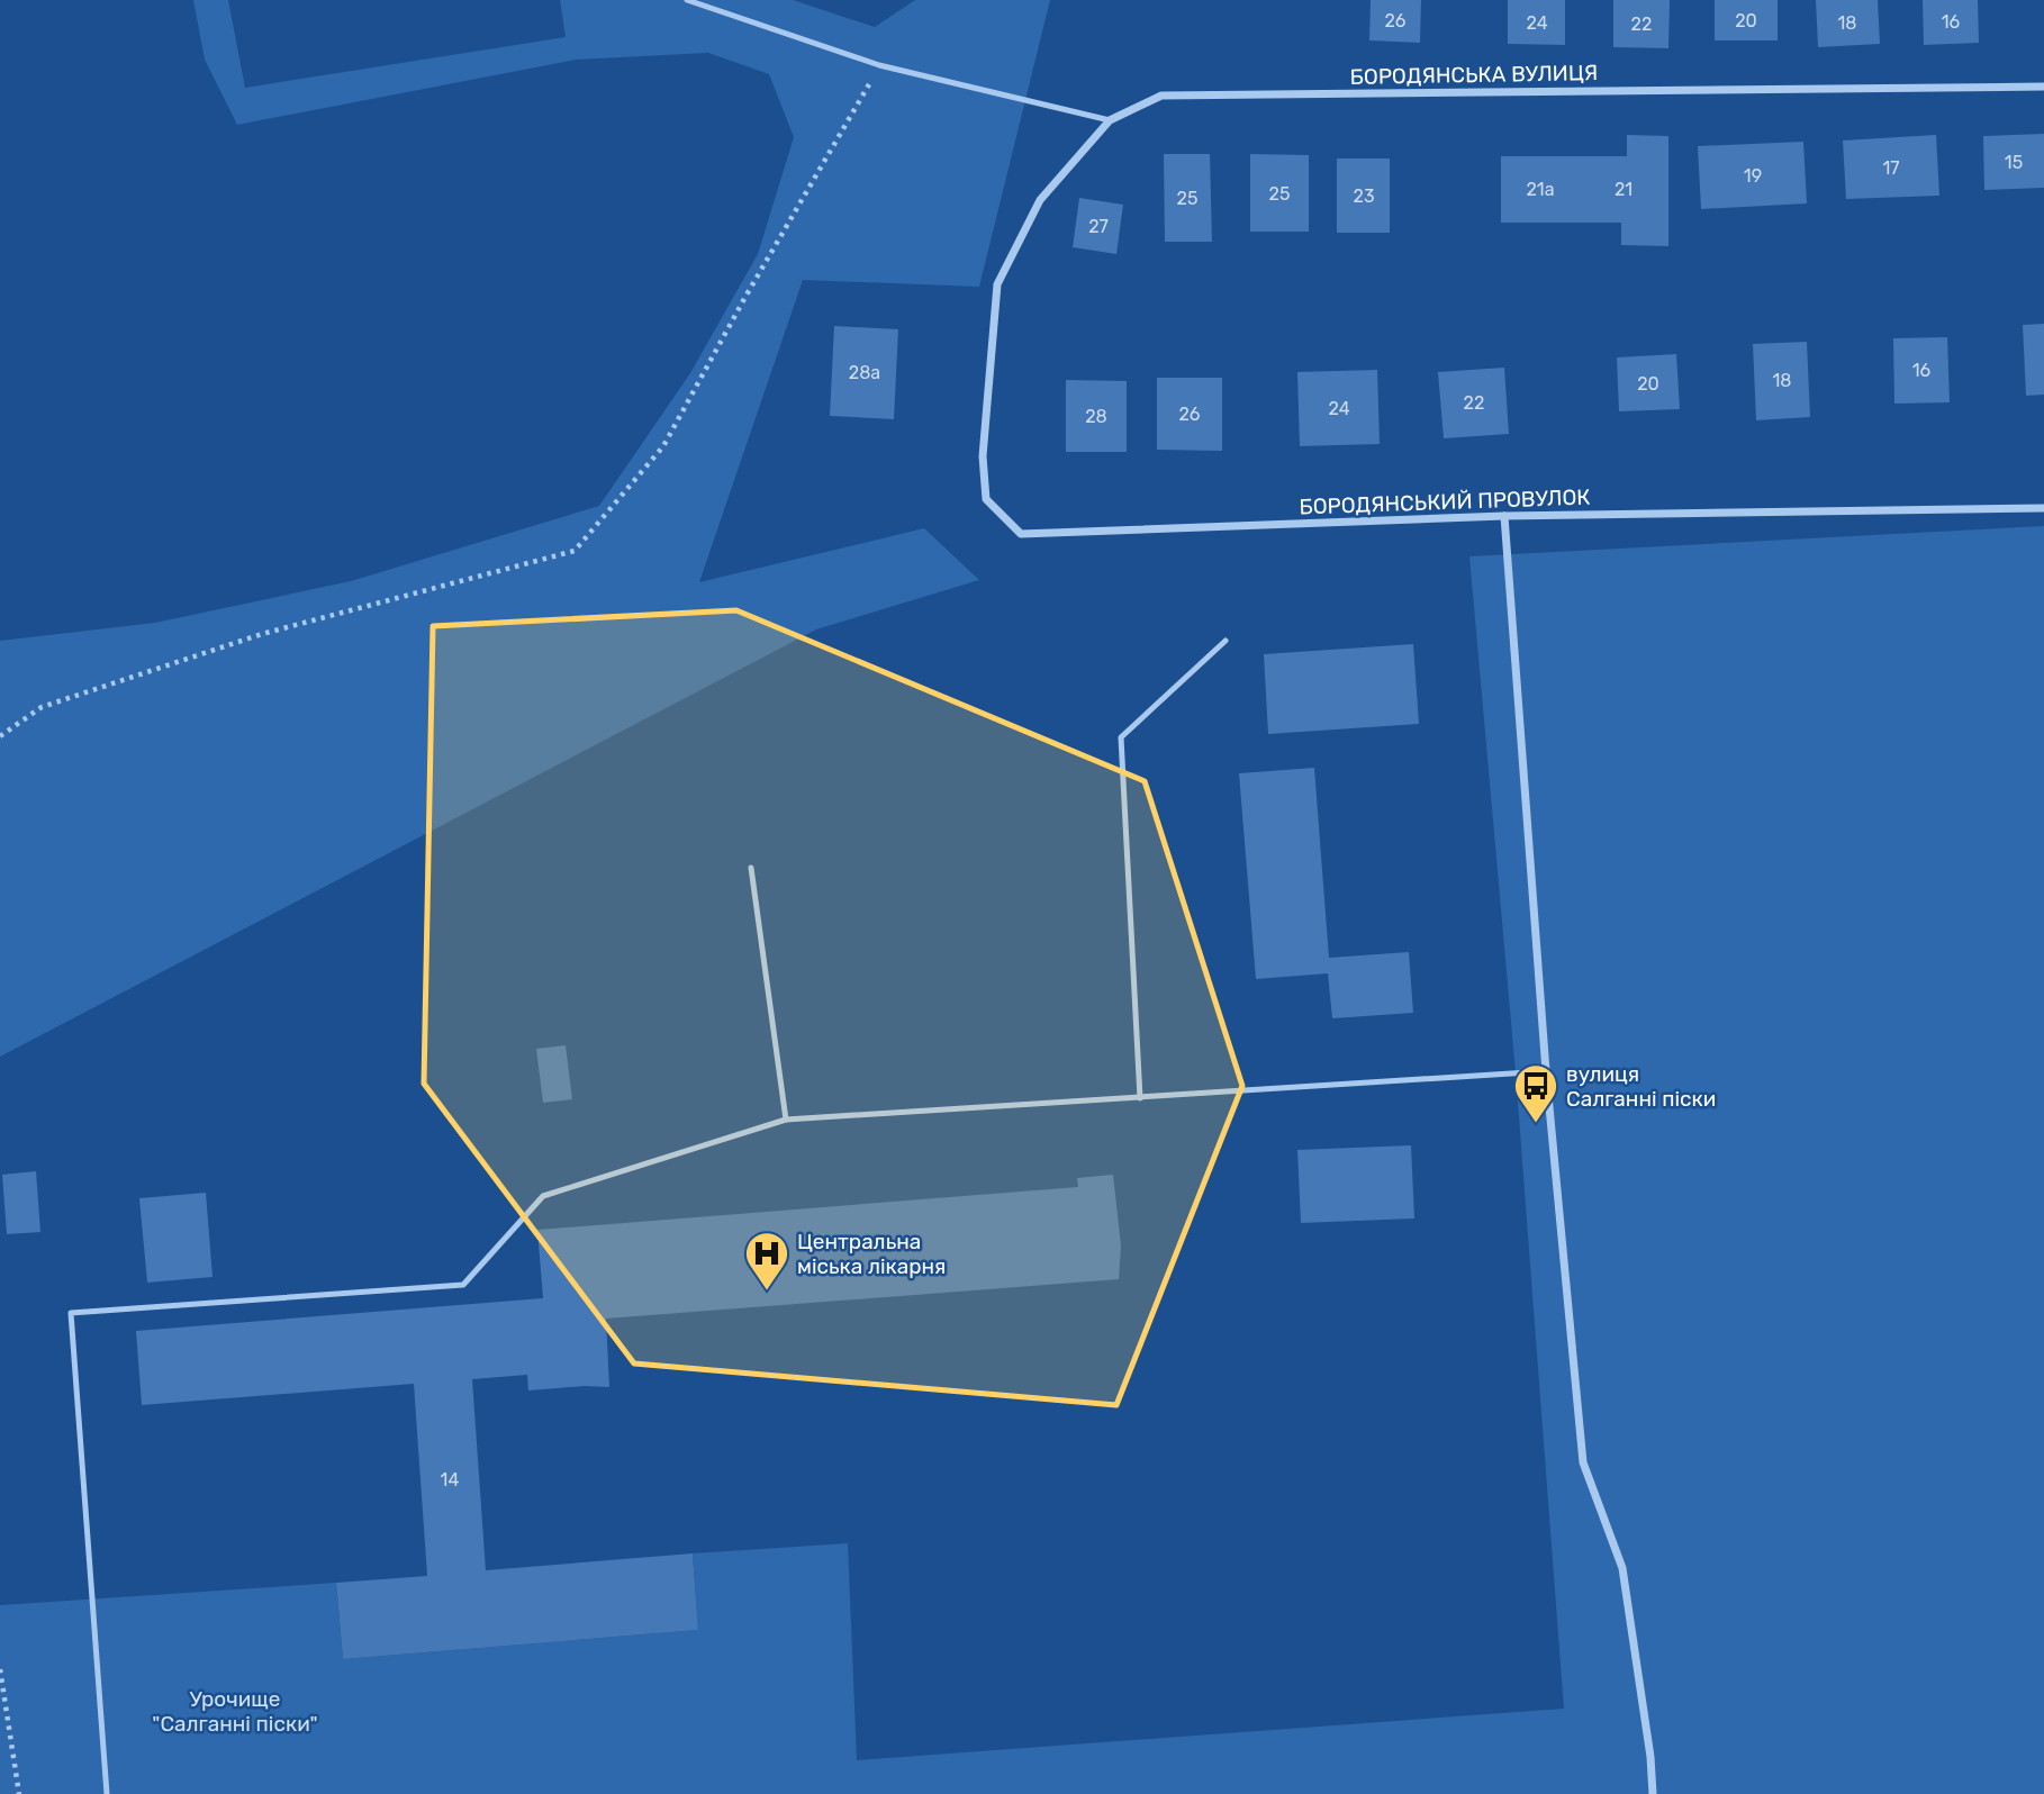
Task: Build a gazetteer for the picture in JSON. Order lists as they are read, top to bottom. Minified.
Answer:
{"streets":{"street":["БОРОДЯНСЬКА ВУЛИЦЯ","БОРОДЯНСЬКИЙ ПРОВУЛОК"]},"crossings":[["БОРОДЯНСЬКА ВУЛИЦЯ","БОРОДЯНСЬКИЙ ПРОВУЛОК"]],"parks":["Урочище \"Салганні піски\""],"places":{"bus stop":["вулиця Салганні піски"],"hospital":["Центральна міська лікарня"]},"house_numbers":["26","20","16","24","18","22","15","17","19","21а","21","25","23","25","27","16","28а","18","20","22","24","26","28","14"]}
